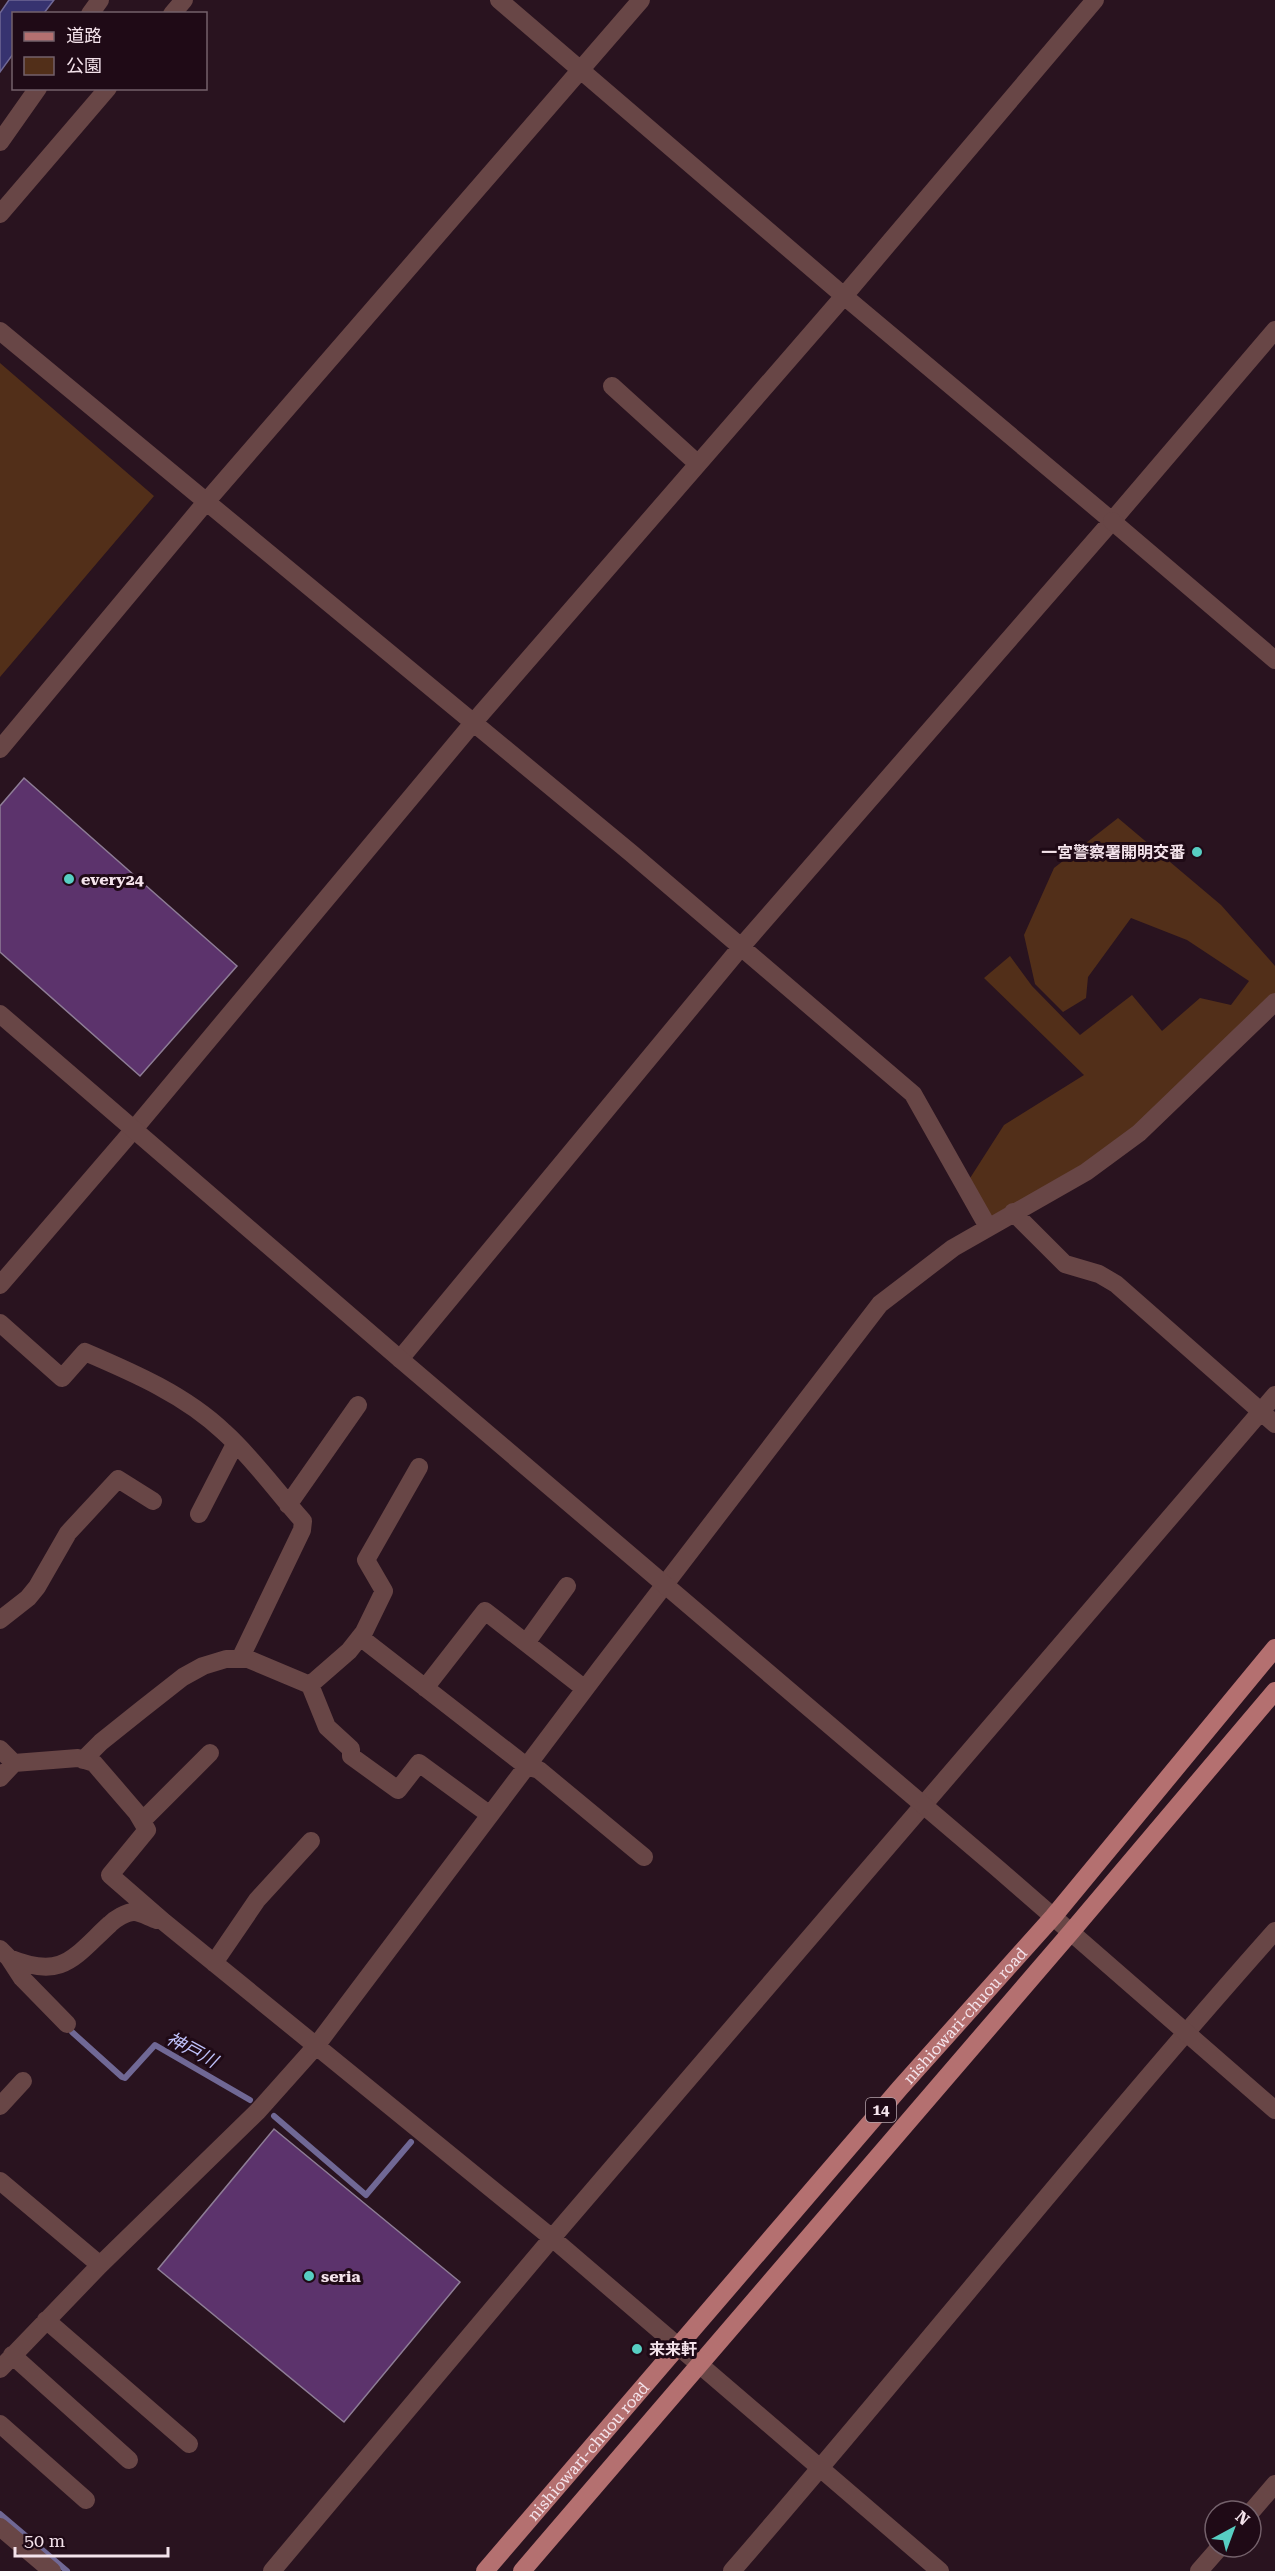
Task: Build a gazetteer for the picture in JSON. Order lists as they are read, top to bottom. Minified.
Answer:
{"streets":{"main road":["nishiowari-chuou road","14"]},"water":["神戸川"],"places":["一宮警察署開明交番","every24","seria","来来軒"],"legend":["道路","公園"],"scale_bar":"50 m","north":"top right"}
